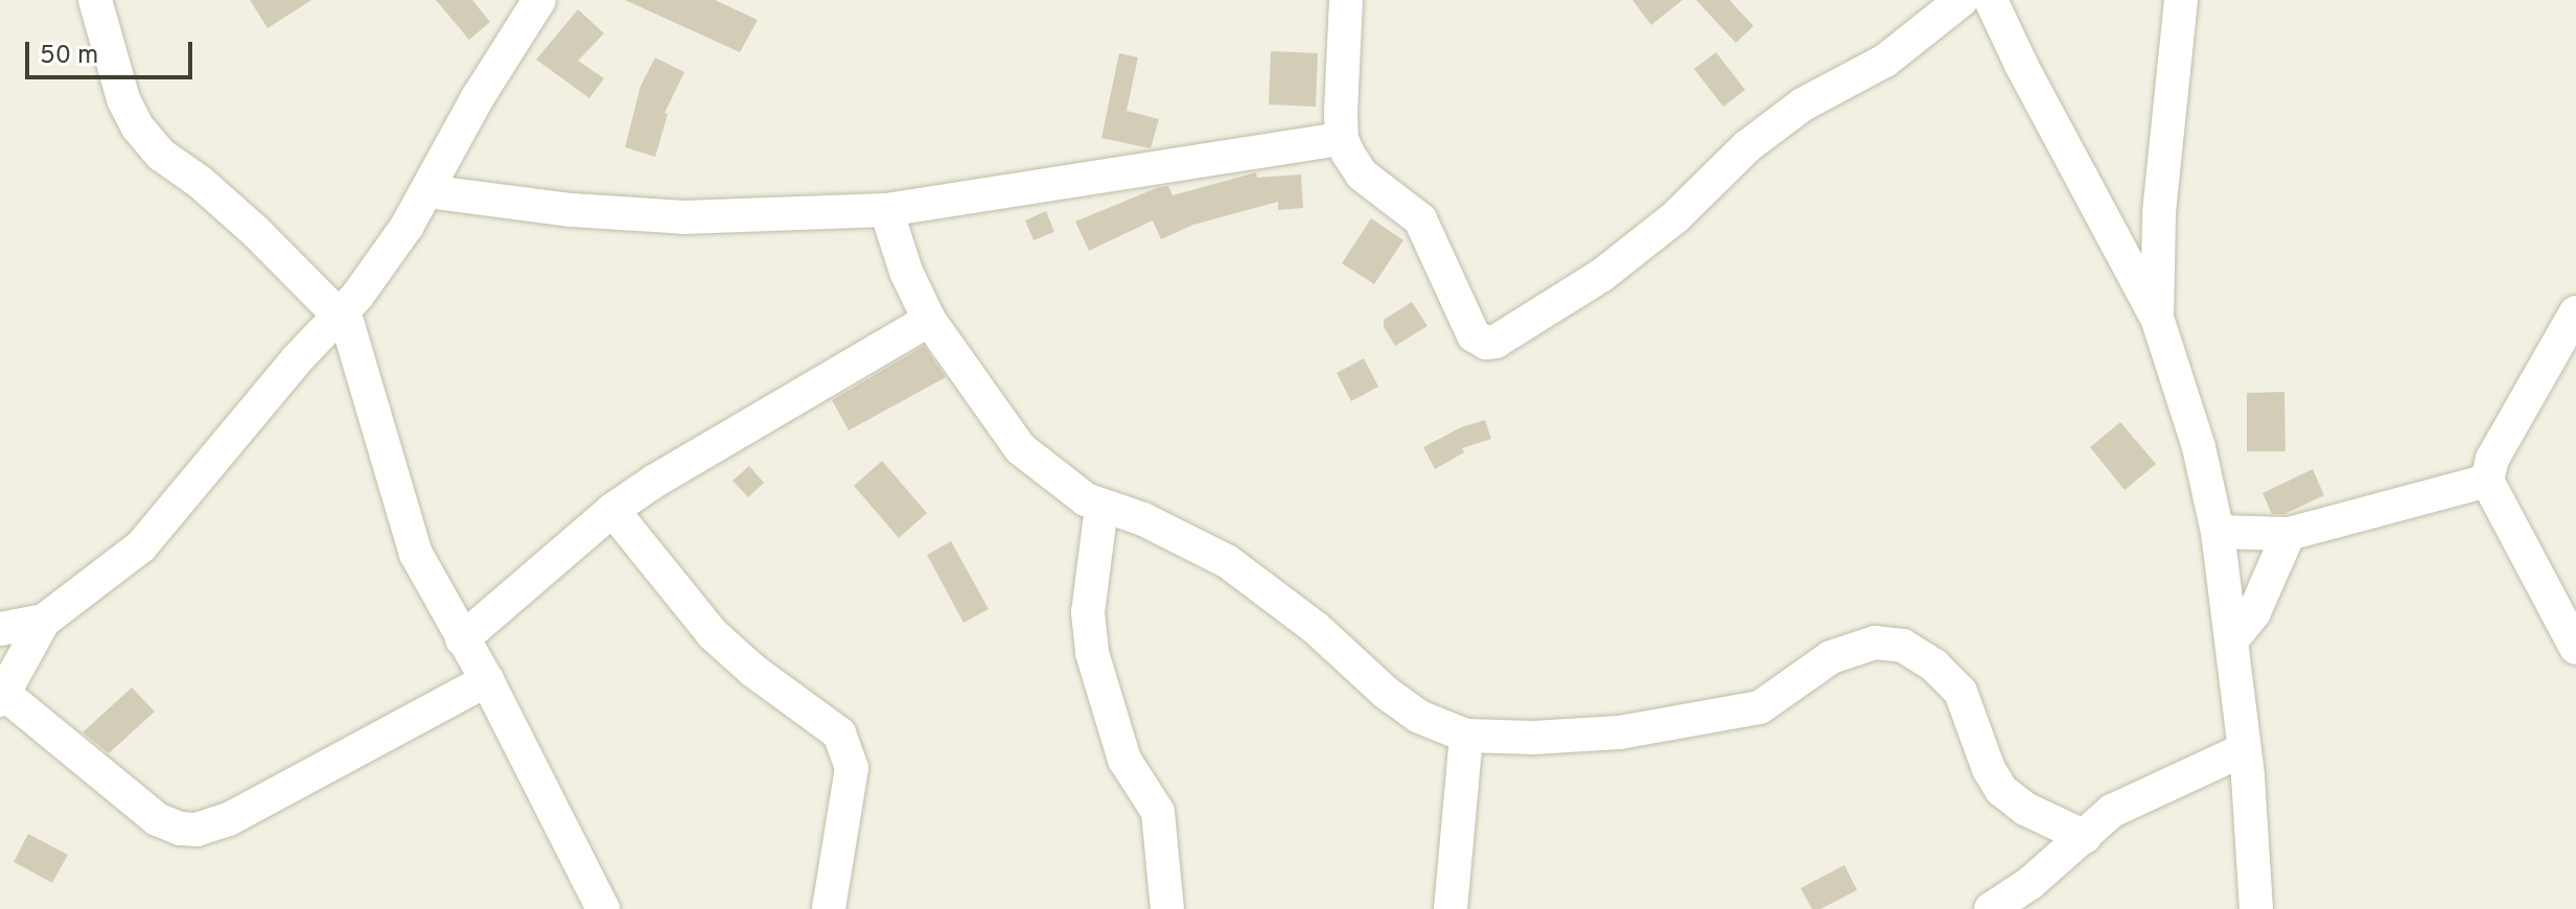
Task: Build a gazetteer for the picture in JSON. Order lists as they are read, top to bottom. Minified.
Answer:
{"scale_bar":"50 m"}
